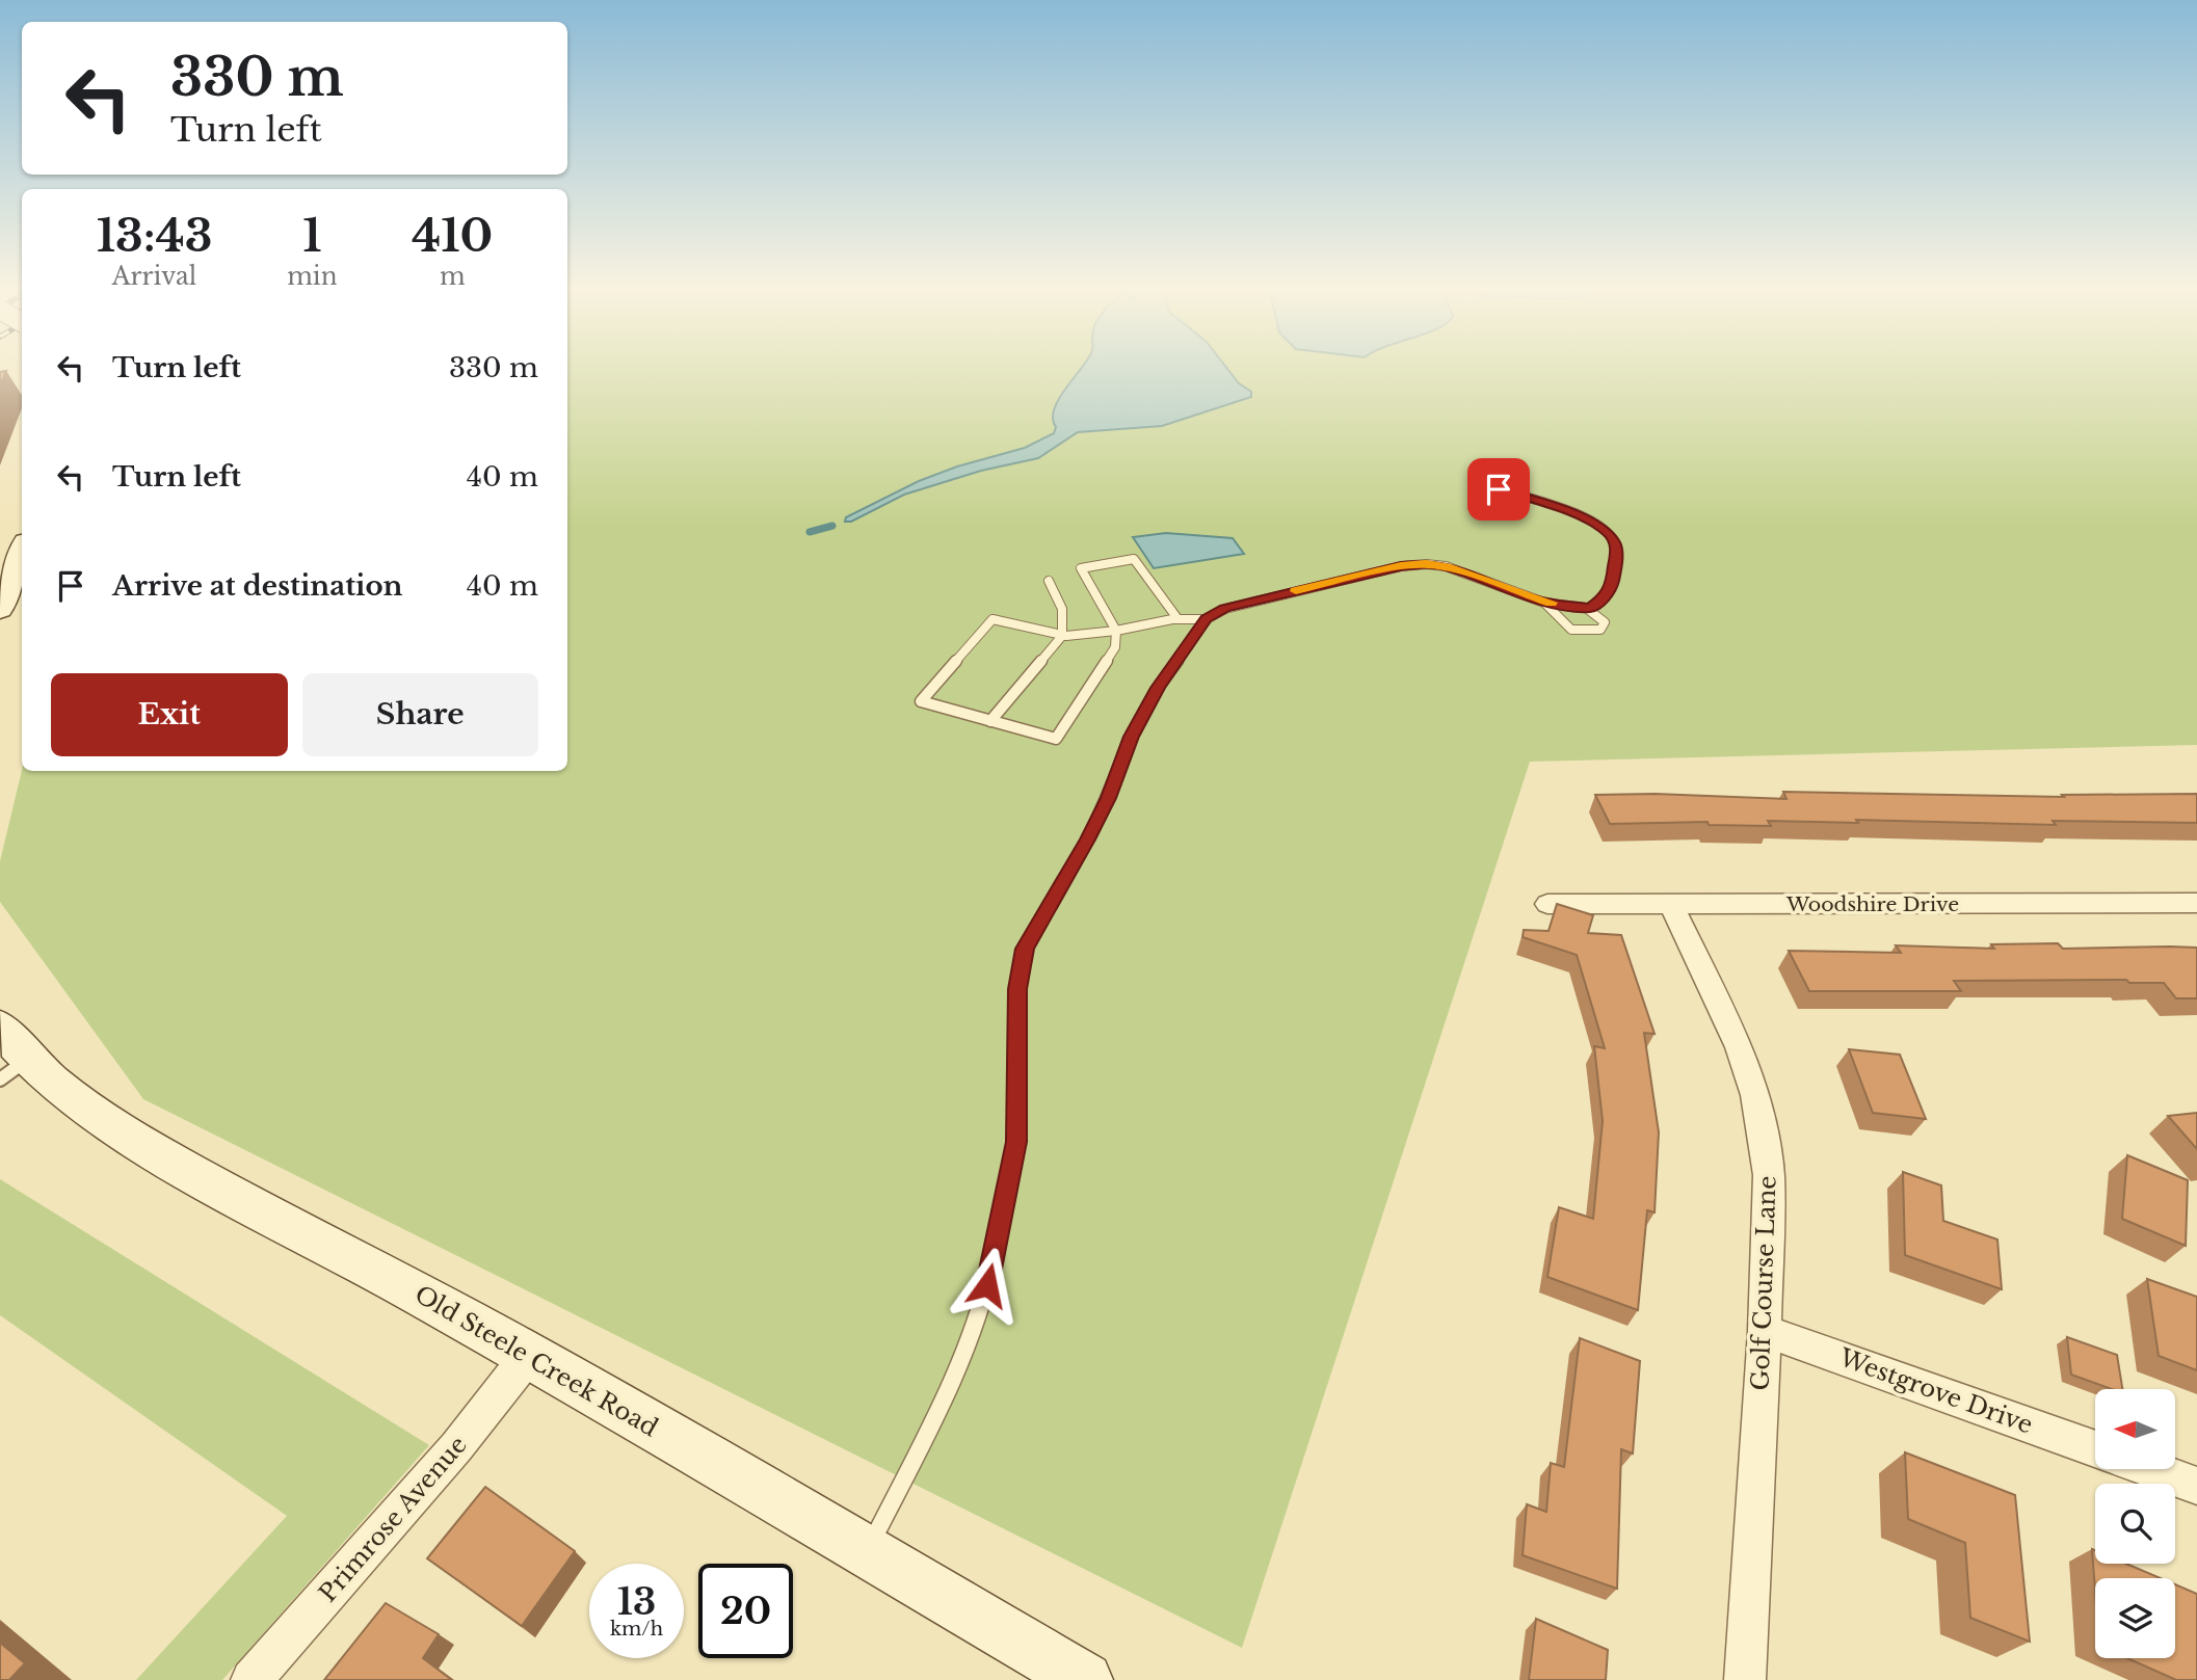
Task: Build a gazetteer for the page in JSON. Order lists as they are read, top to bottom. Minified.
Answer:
{"streets":{"main road":["Old Steele Creek Road"],"street":["Woodshire Drive","Golf Course Lane","Westgrove Drive","Primrose Avenue"]},"crossings":[["Woodshire Drive","Golf Course Lane"],["Golf Course Lane","Westgrove Drive"],["Old Steele Creek Road","Primrose Avenue"]],"north":"left","page":{"turn":["330 m","Turn left"],"eta":["13:43","Arrival","1","min","410","m"],"list":[{"name":"Turn left","value":"330 m"},{"name":"Turn left","value":"40 m"},{"name":"Arrive at destination","value":"40 m"}],"buttons":["Exit","Share"],"speed":"13 km/h","limit":"20"}}
